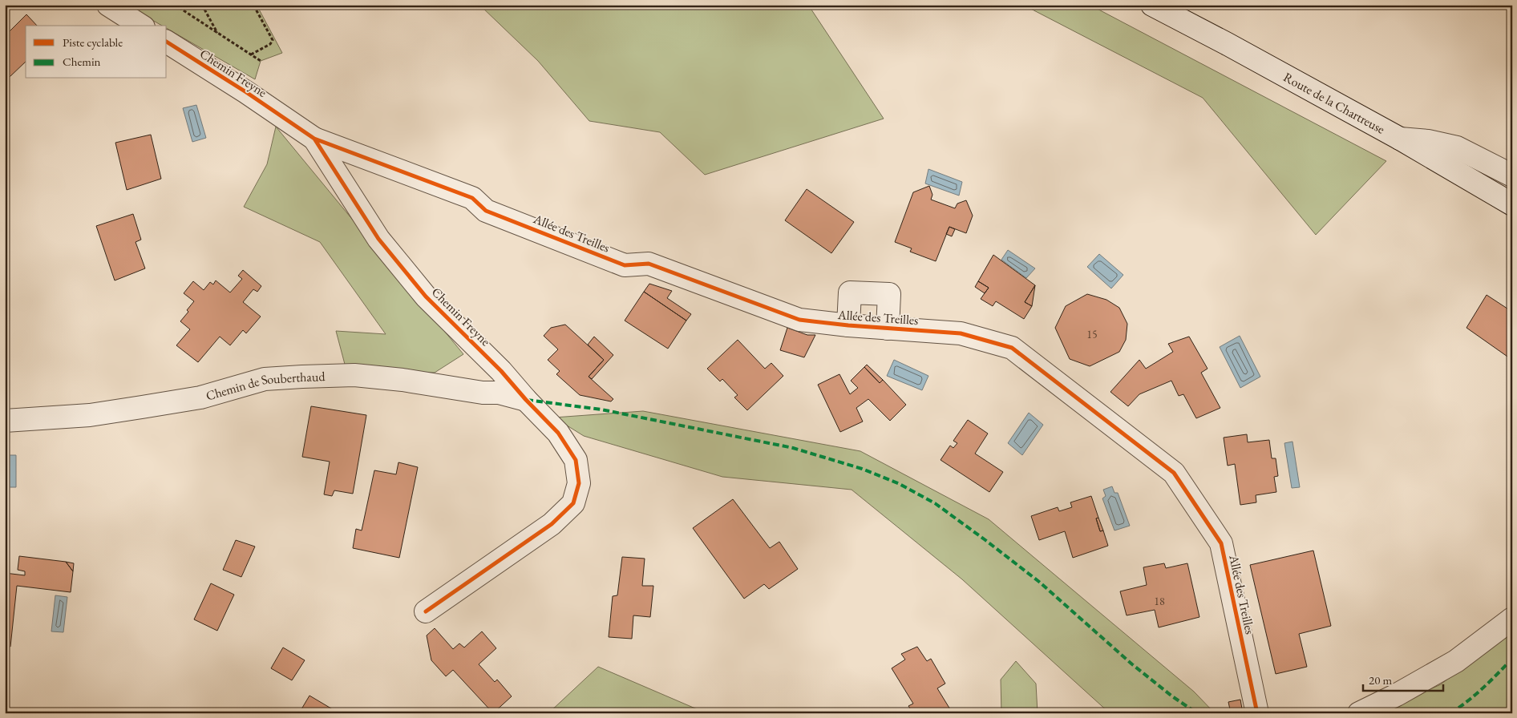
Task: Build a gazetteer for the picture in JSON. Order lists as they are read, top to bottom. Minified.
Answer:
{"streets":{"street":["Chemin Freyne","Route de la Chartreuse","Allée des Treilles","Chemin de Souberthaud"]},"crossings":[["Chemin Freyne","Allée des Treilles"],["Chemin Freyne","Chemin de Souberthaud"]],"house_numbers":["15","18"],"legend":["Piste cyclable","Chemin"],"scale_bar":"20 m"}
